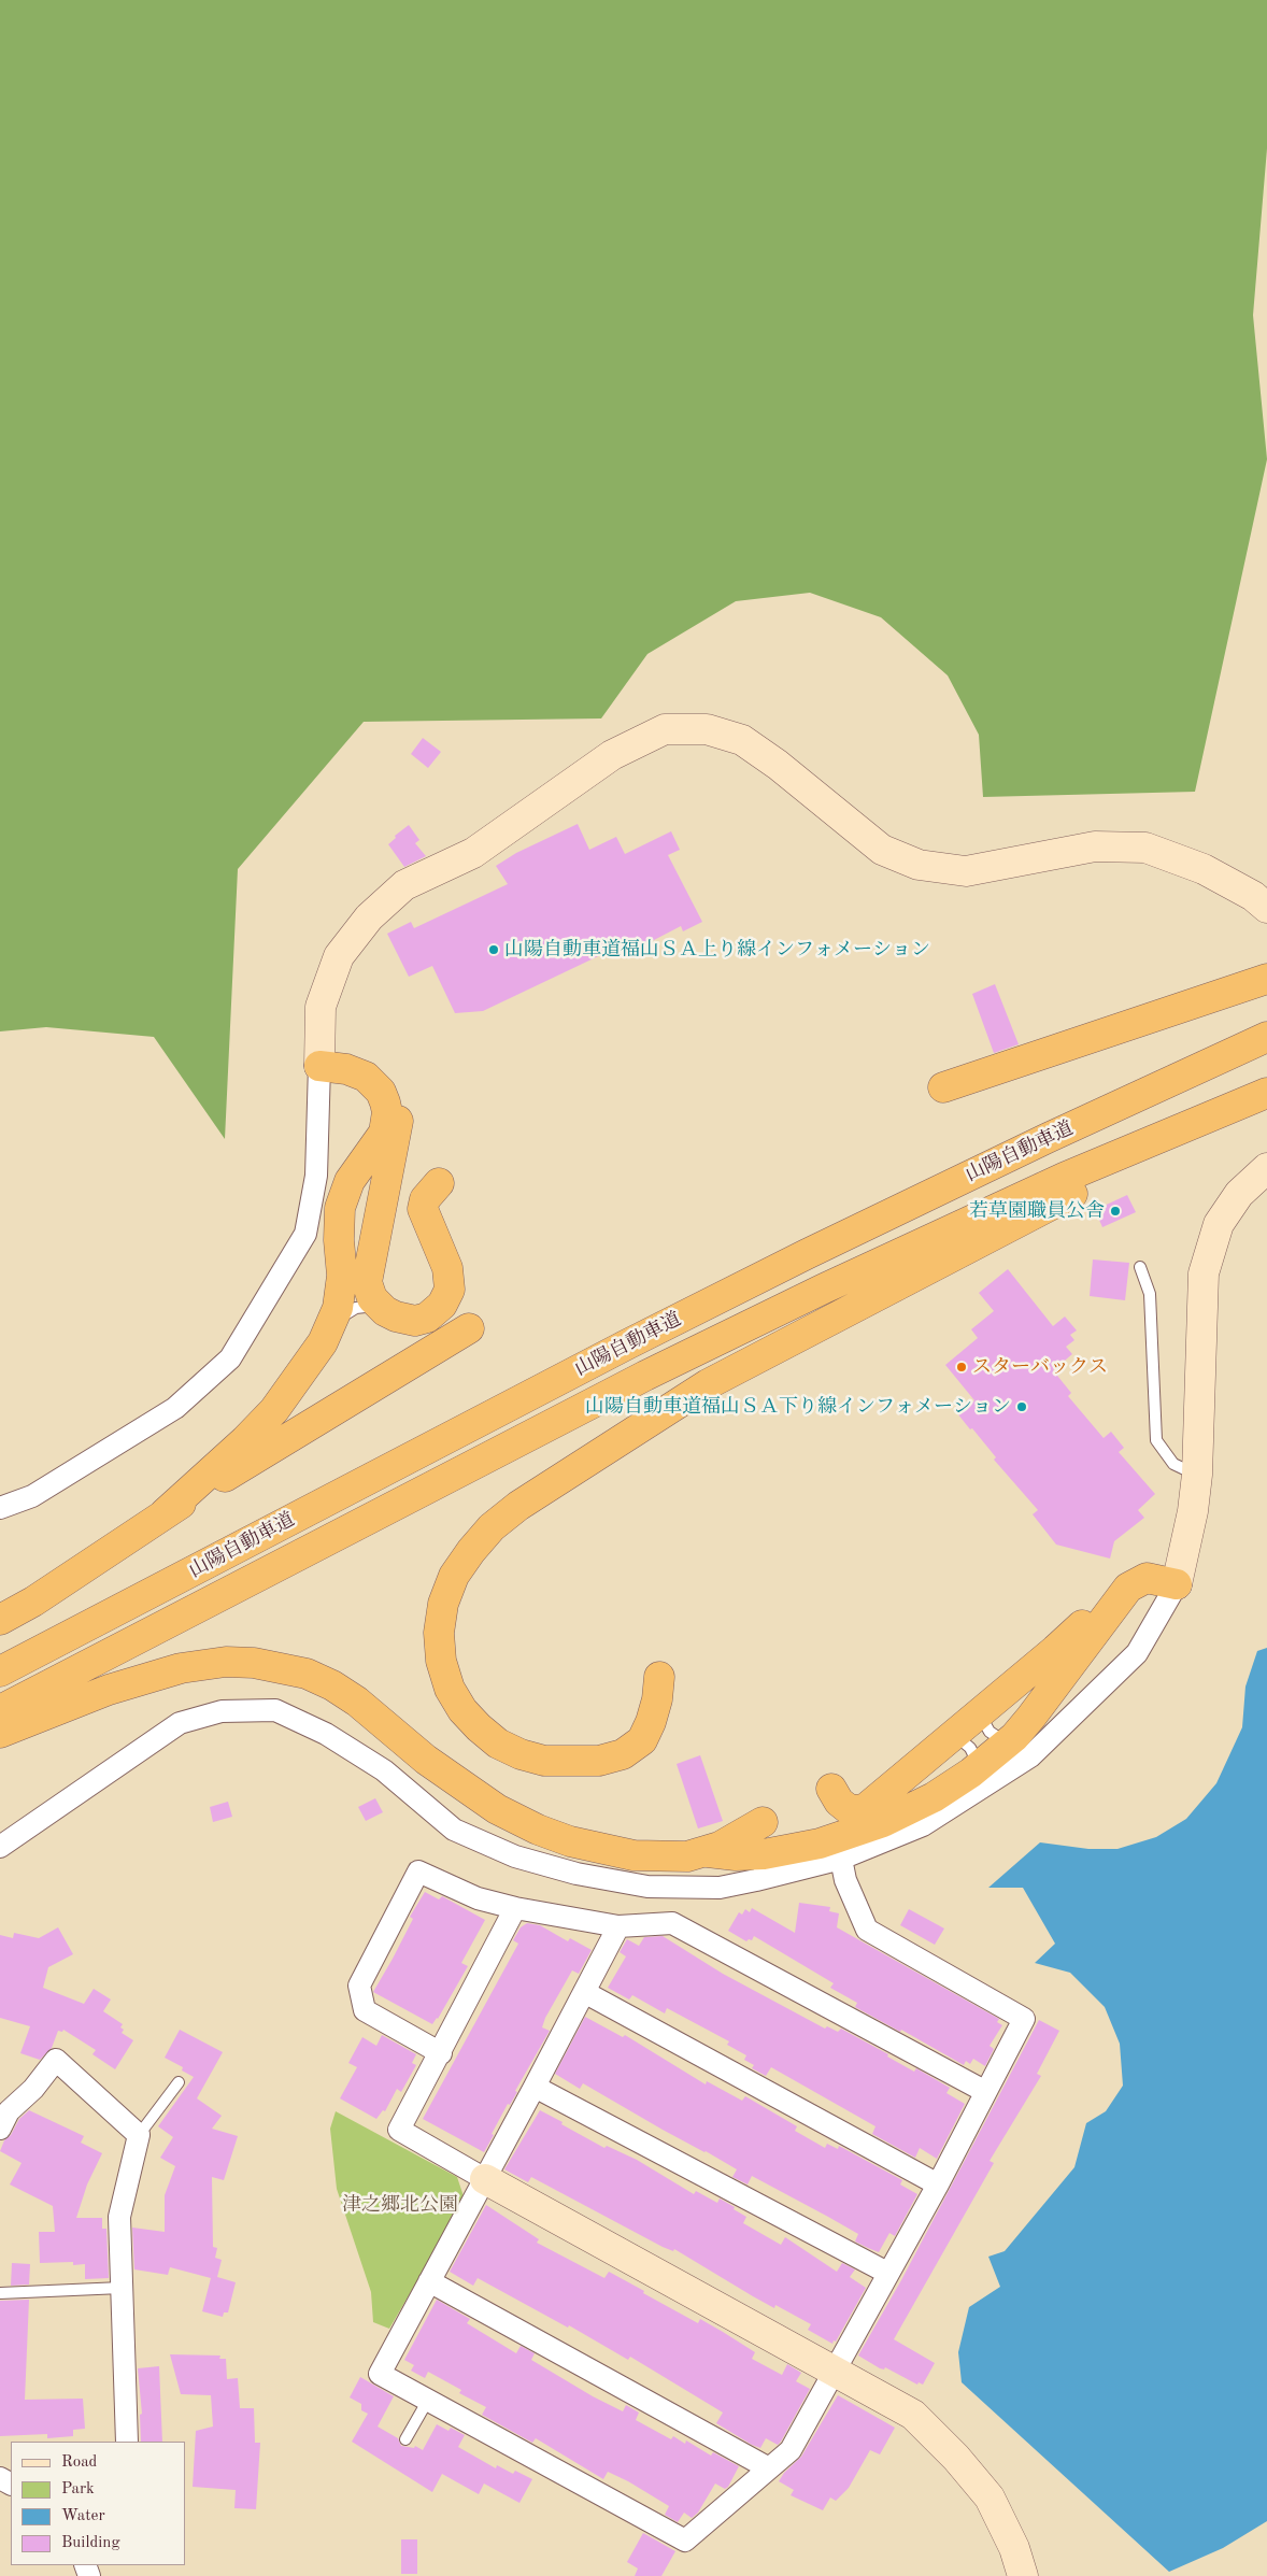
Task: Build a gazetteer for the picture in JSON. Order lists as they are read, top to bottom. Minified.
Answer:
{"streets":{"highway":["山陽自動車道"]},"parks":["津之郷北公園"],"places":["山陽自動車道福山ＳＡ上り線インフォメーション","若草園職員公舎","スターバックス","山陽自動車道福山ＳＡ下り線インフォメーション"],"legend":["Road","Park","Water","Building"]}
